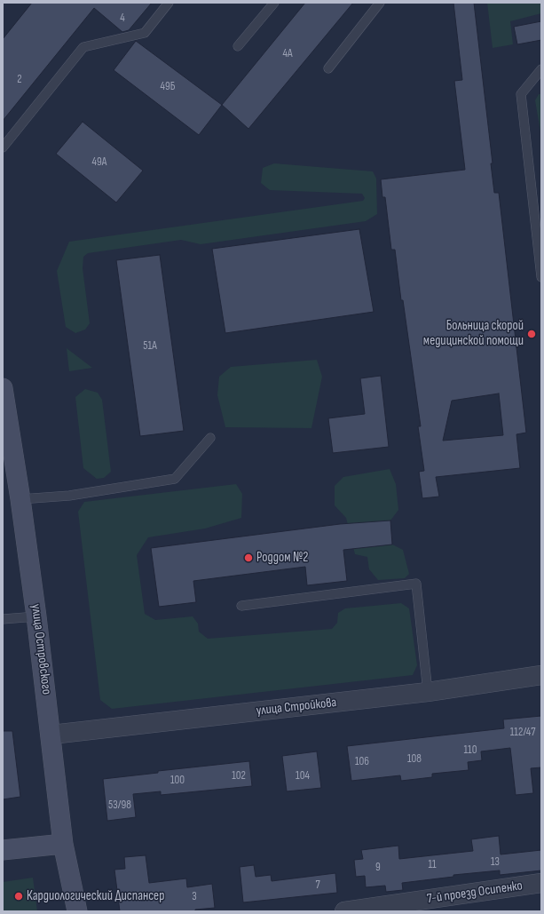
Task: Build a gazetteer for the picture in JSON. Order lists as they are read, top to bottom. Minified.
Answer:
{"streets":{"street":["улица Островского","улица Стройкова","7-й проезд Осипенко"]},"crossings":[["улица Островского","улица Стройкова"]],"places":["Больница скорой медицинской помощи","Роддом №2","Кардиологический Диспансер"],"house_numbers":["4","4А","2","49Б","49А","51А","112/47","110","108","106","102","104","100","53/98","13","11","9","7","3"]}
